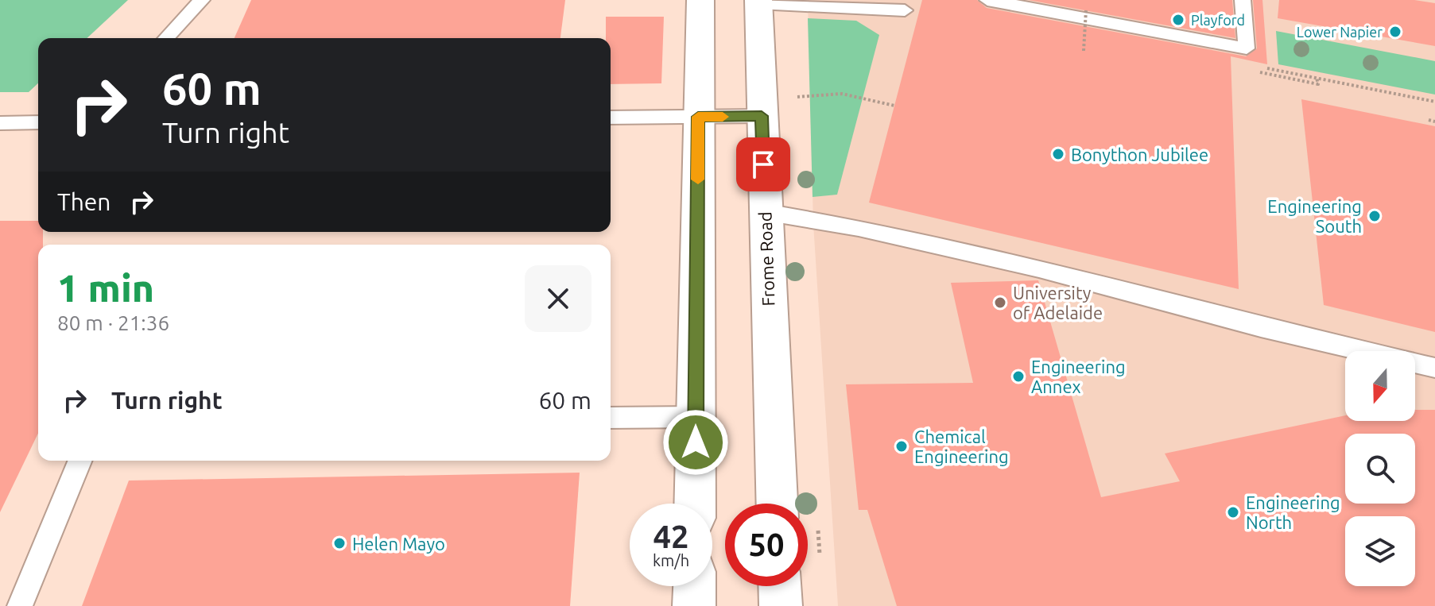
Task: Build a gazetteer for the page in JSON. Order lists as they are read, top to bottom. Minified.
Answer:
{"streets":{"main road":["Frome Road"]},"places":["Playford","Lower Napier","Bonython Jubilee","Engineering South","University of Adelaide","Engineering Annex","Chemical Engineering","Engineering North","Helen Mayo"],"north":"bottom","page":{"turn":["60 m","Turn right"],"then":"Then","heading":["1 min","80 m · 21:36"],"list":[{"name":"Turn right","value":"60 m"}],"speed":"42 km/h","limit":"50"}}
